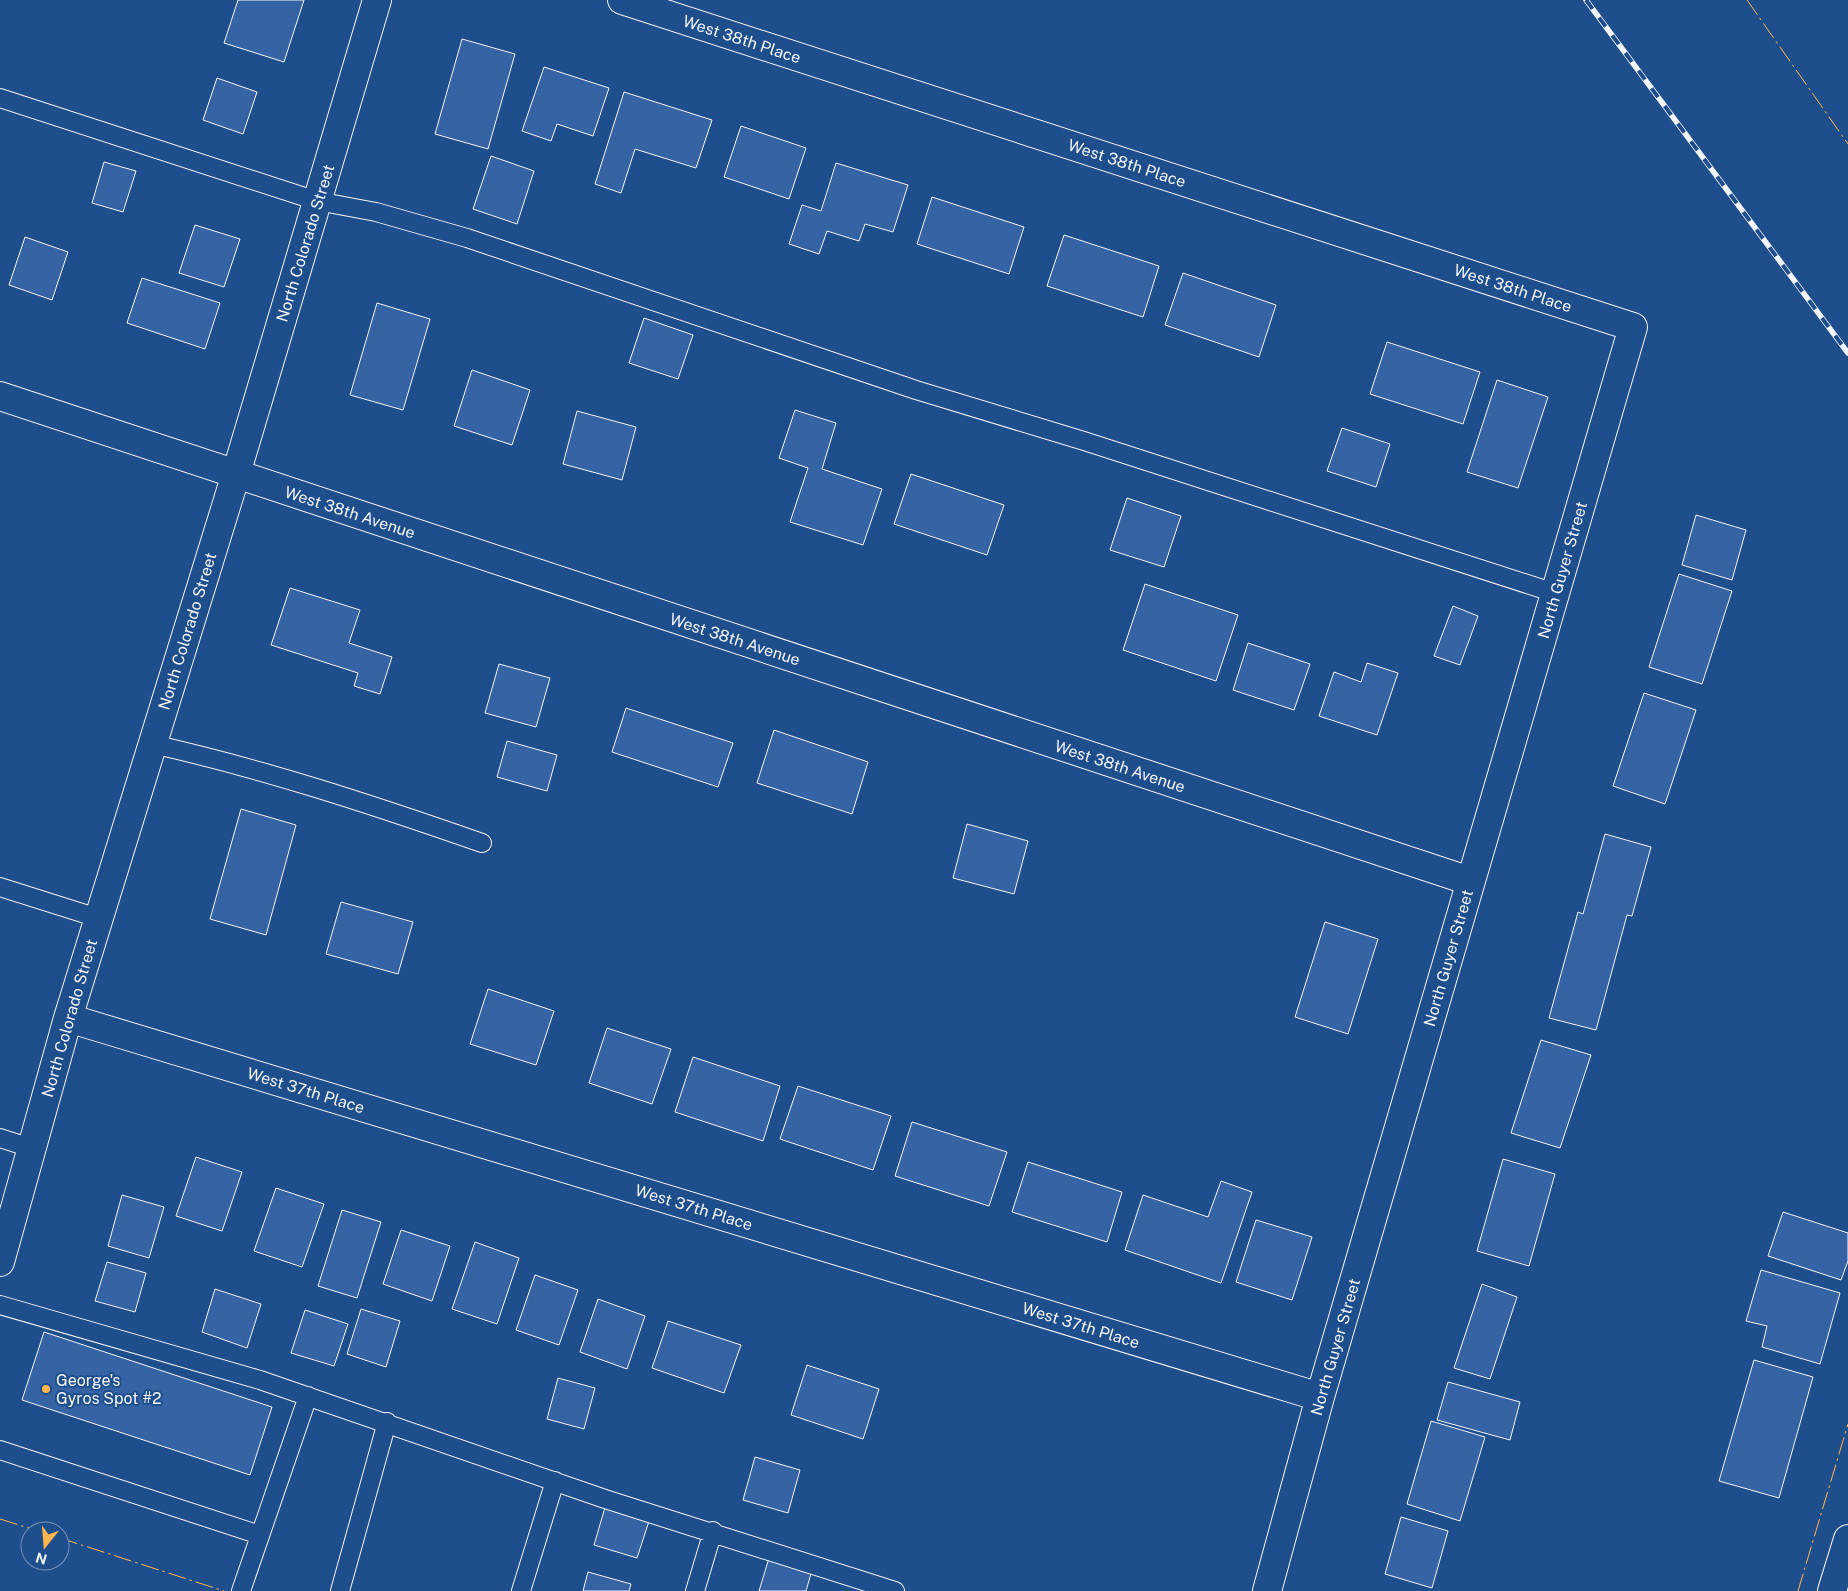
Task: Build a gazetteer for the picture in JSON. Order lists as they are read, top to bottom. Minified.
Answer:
{"streets":{"street":["West 38th Place","North Colorado Street","West 38th Avenue","North Guyer Street","West 37th Place"]},"crossings":[["West 38th Place","North Guyer Street"],["North Colorado Street","West 38th Avenue"],["North Colorado Street","West 37th Place"],["West 38th Avenue","North Guyer Street"],["North Guyer Street","West 37th Place"]],"places":["George's Gyros Spot #2"],"north":"bottom"}
